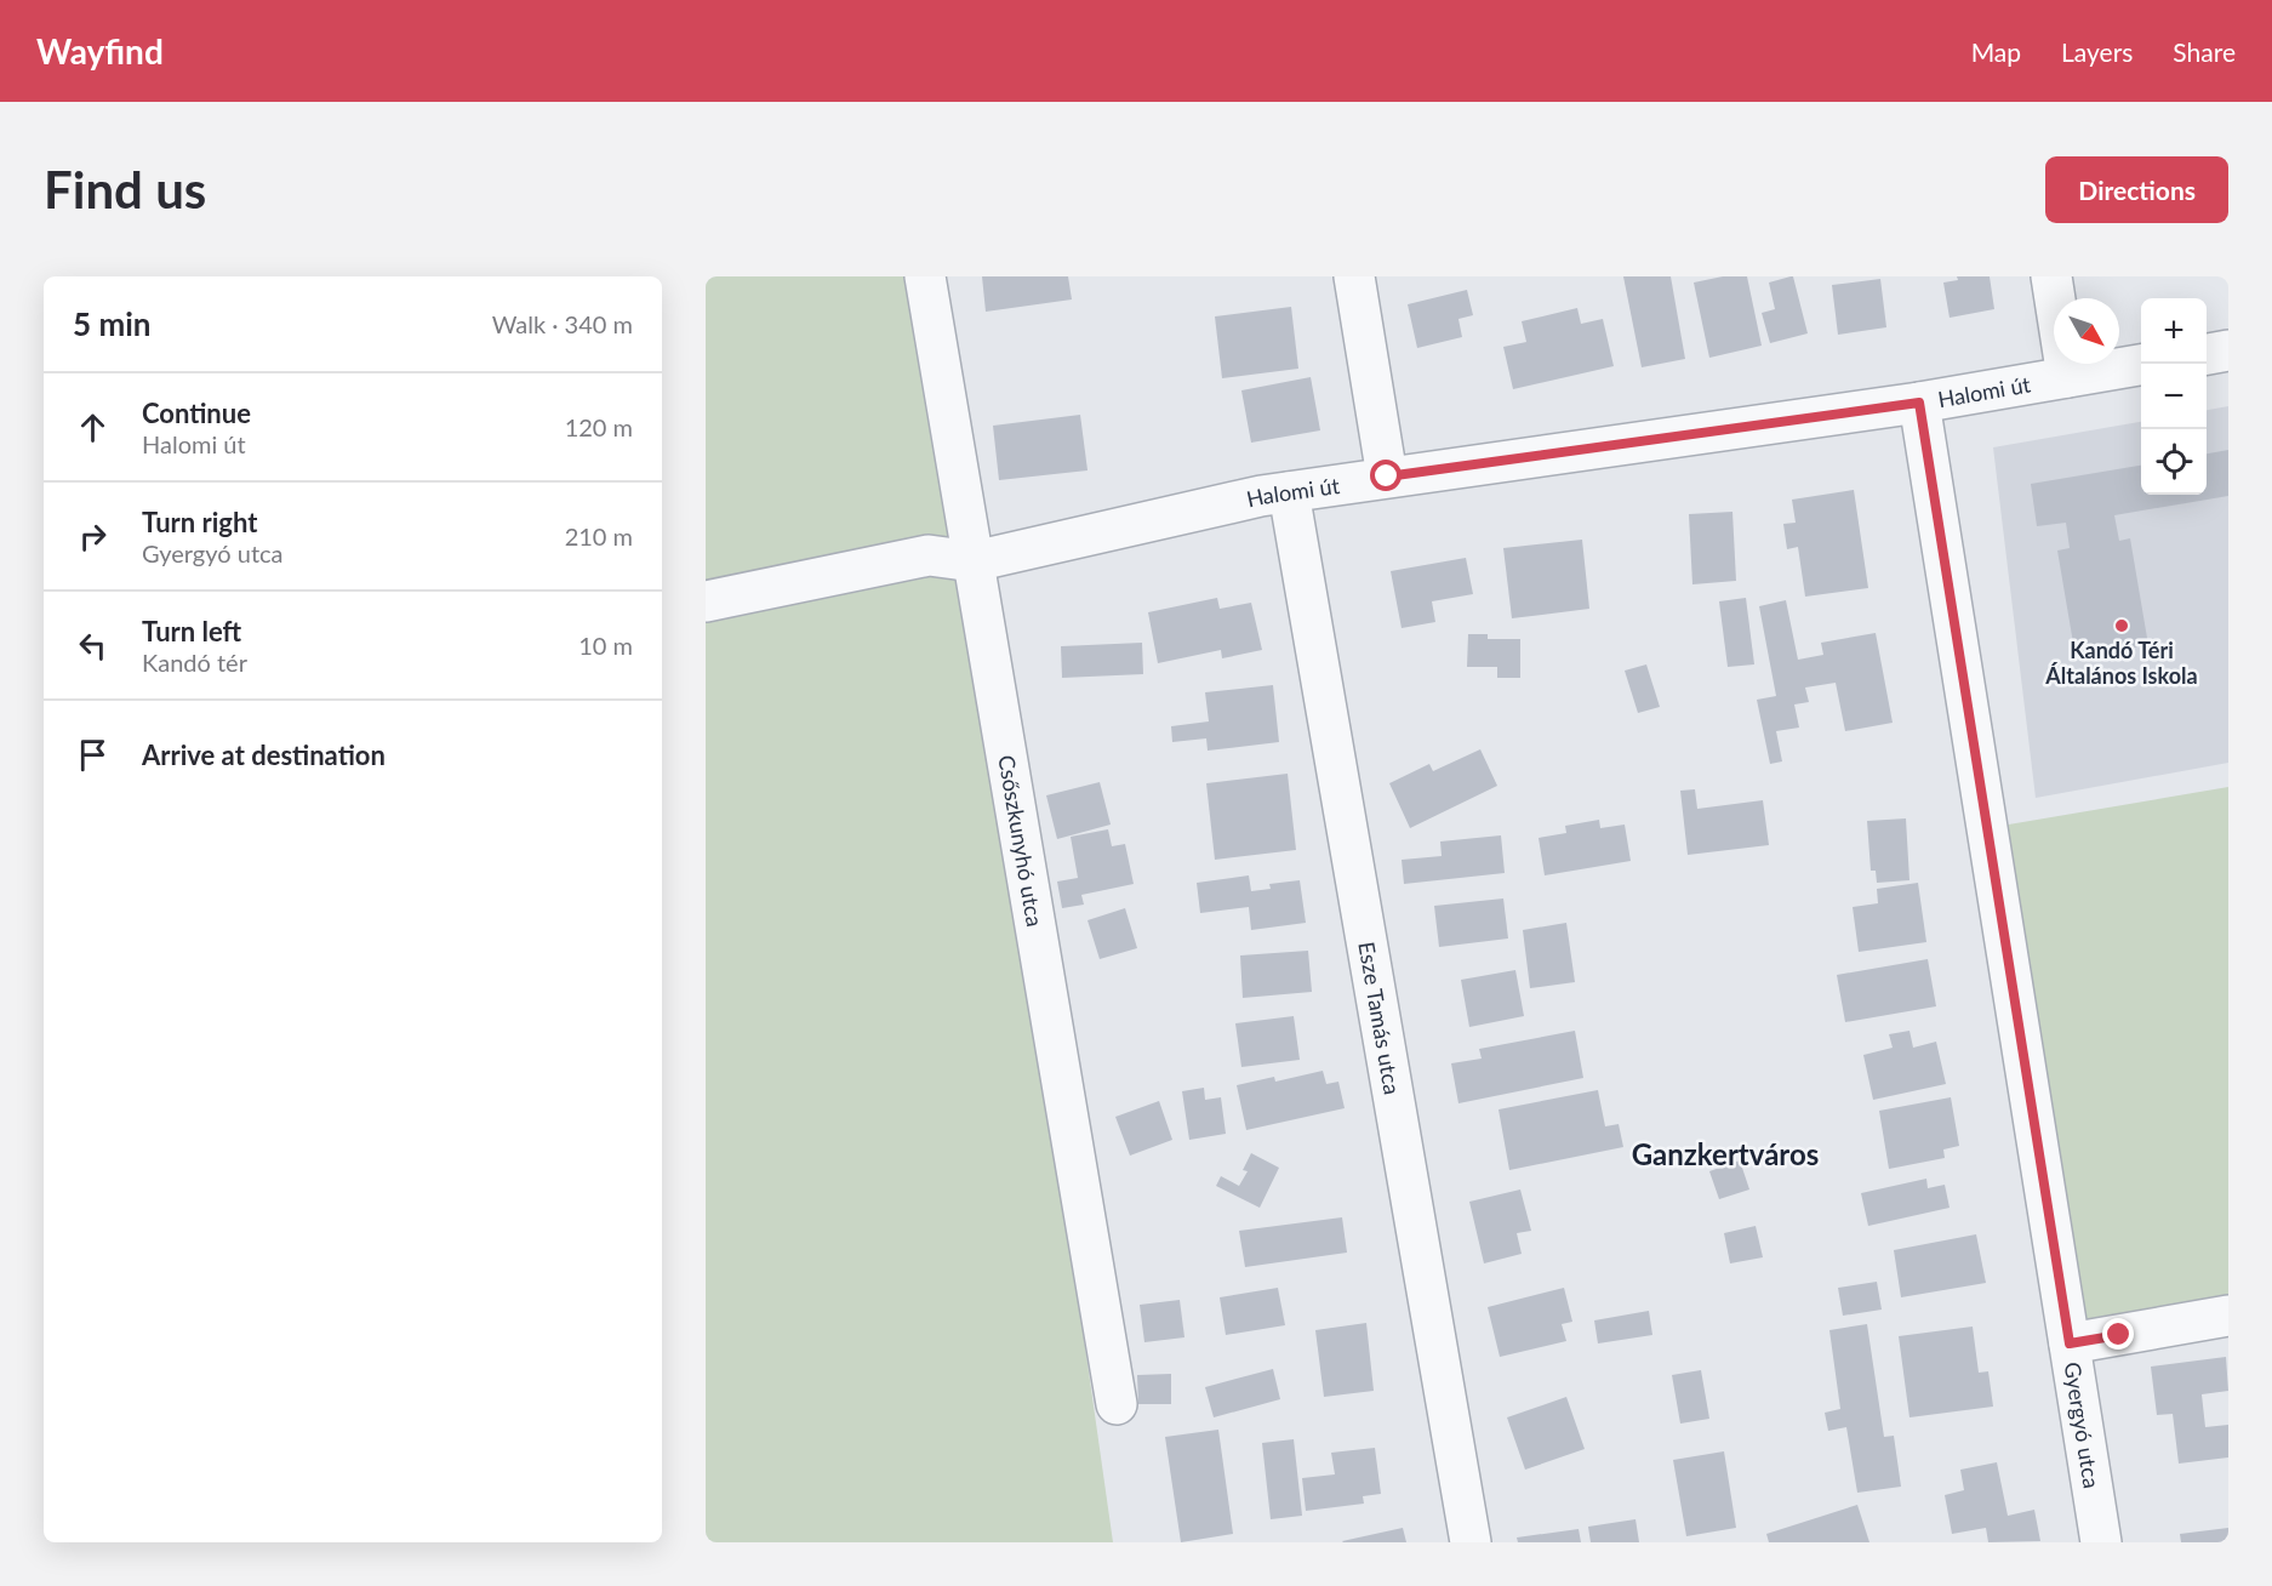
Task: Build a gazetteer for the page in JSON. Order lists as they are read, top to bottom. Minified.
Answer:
{"streets":{"street":["Halomi út","Csőszkunyhó utca","Esze Tamás utca","Gyergyó utca"]},"crossings":[["Halomi út","Csőszkunyhó utca"],["Halomi út","Esze Tamás utca"],["Halomi út","Gyergyó utca"]],"districts":["Ganzkertváros"],"places":["Kandó Téri Általános Iskola"],"north":"bottom right","page":{"header":"Wayfind","nav":["Map","Layers","Share"],"buttons":"Directions","title":"Find us","heading":["5 min","Walk · 340 m"],"map_buttons":["+","−"],"list":[["Continue","Halomi út","120 m"],["Turn right","Gyergyó utca","210 m"],["Turn left","Kandó tér","10 m"],"Arrive at destination"]}}
